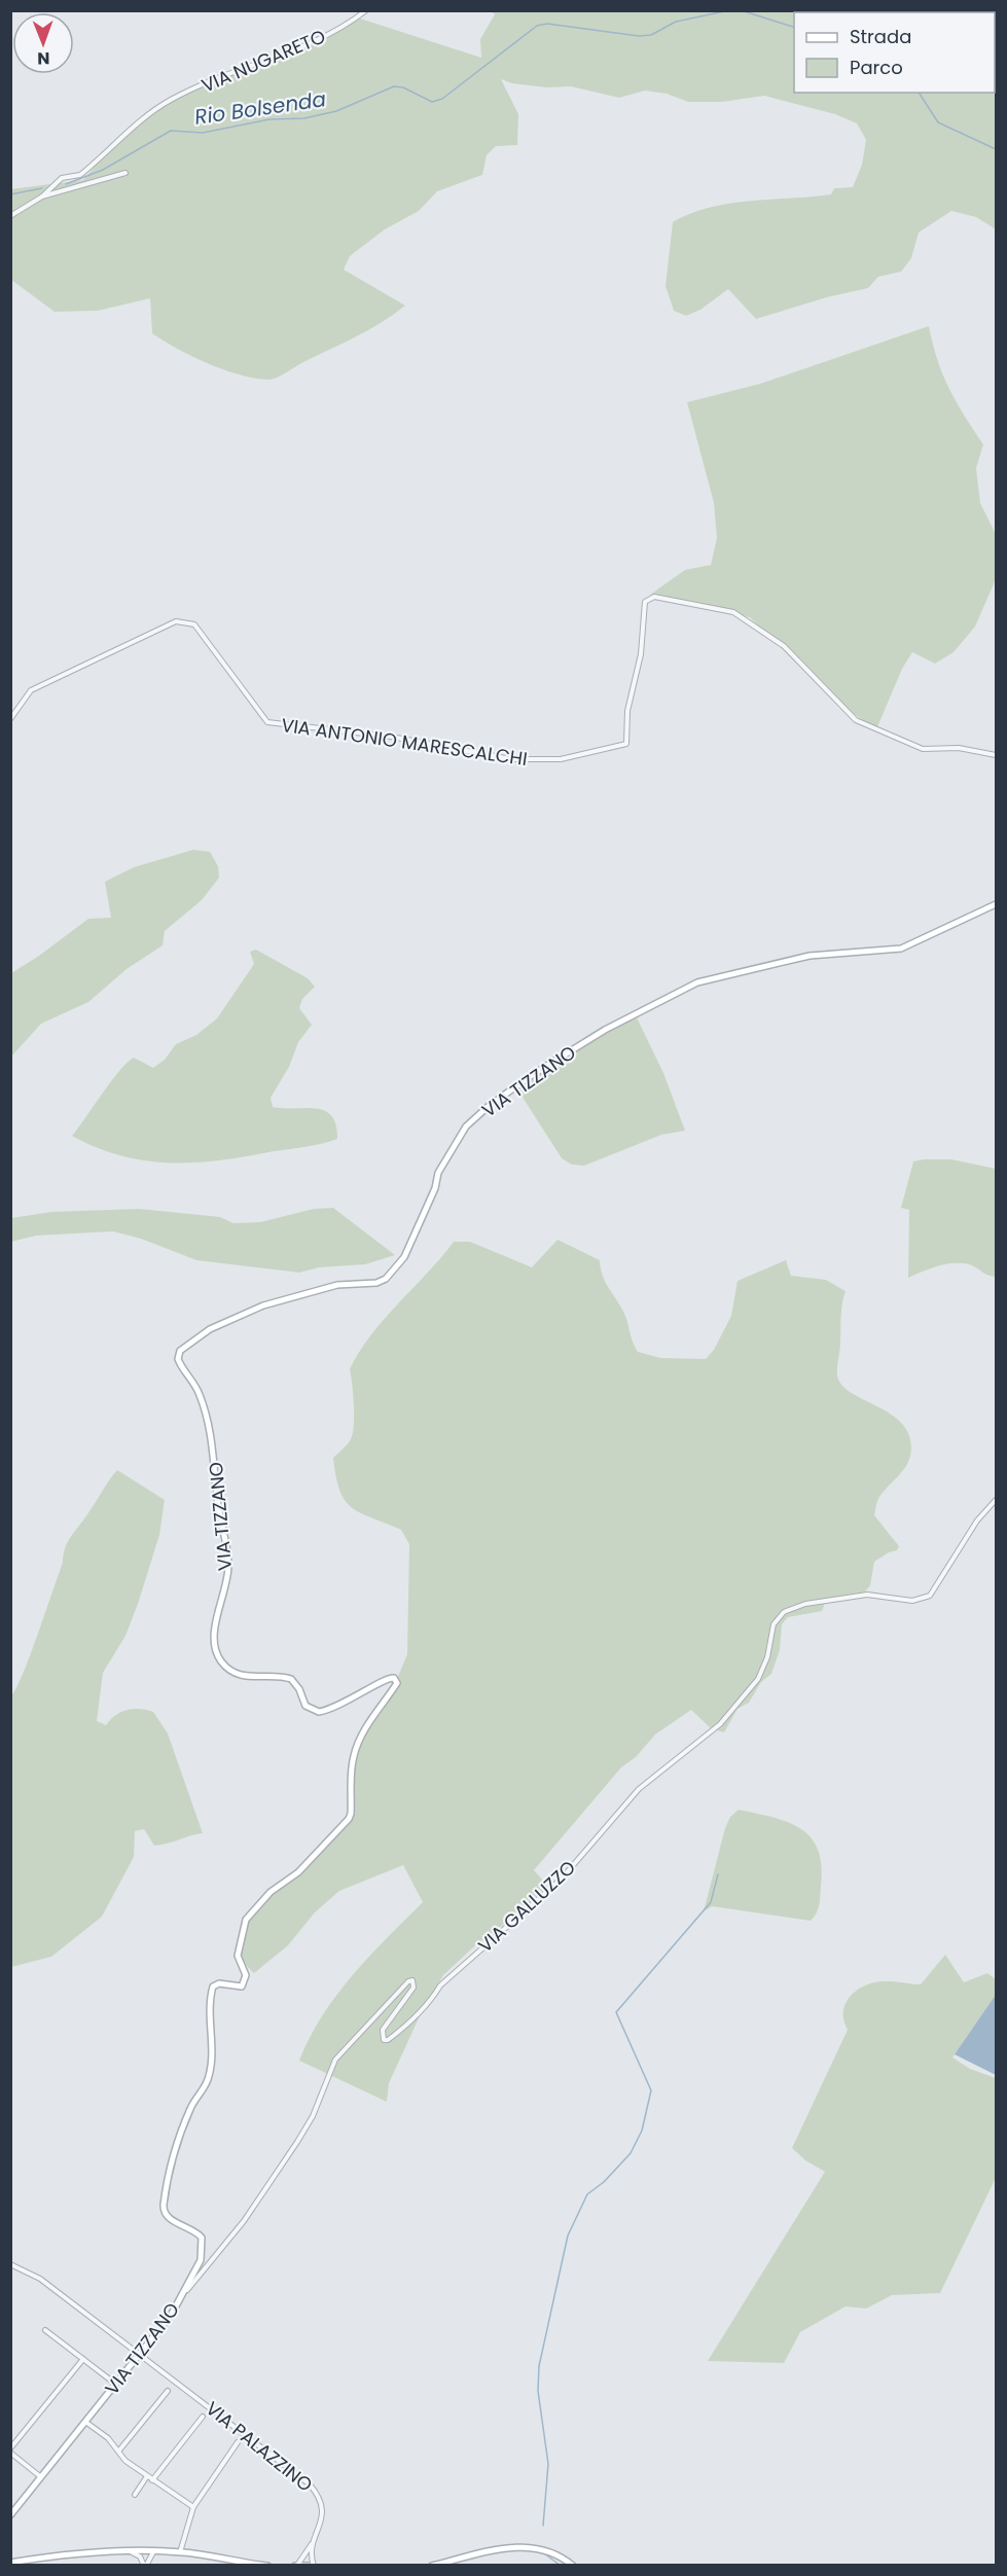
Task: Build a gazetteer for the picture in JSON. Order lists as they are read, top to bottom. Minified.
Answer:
{"streets":{"street":["VIA NUGARETO","VIA ANTONIO MARESCALCHI","VIA TIZZANO","VIA GALLUZZO","VIA PALAZZINO"]},"crossings":[["VIA TIZZANO","VIA GALLUZZO"],["VIA TIZZANO","VIA PALAZZINO"]],"water":["Rio Bolsenda"],"legend":["Strada","Parco"],"north":"bottom"}
